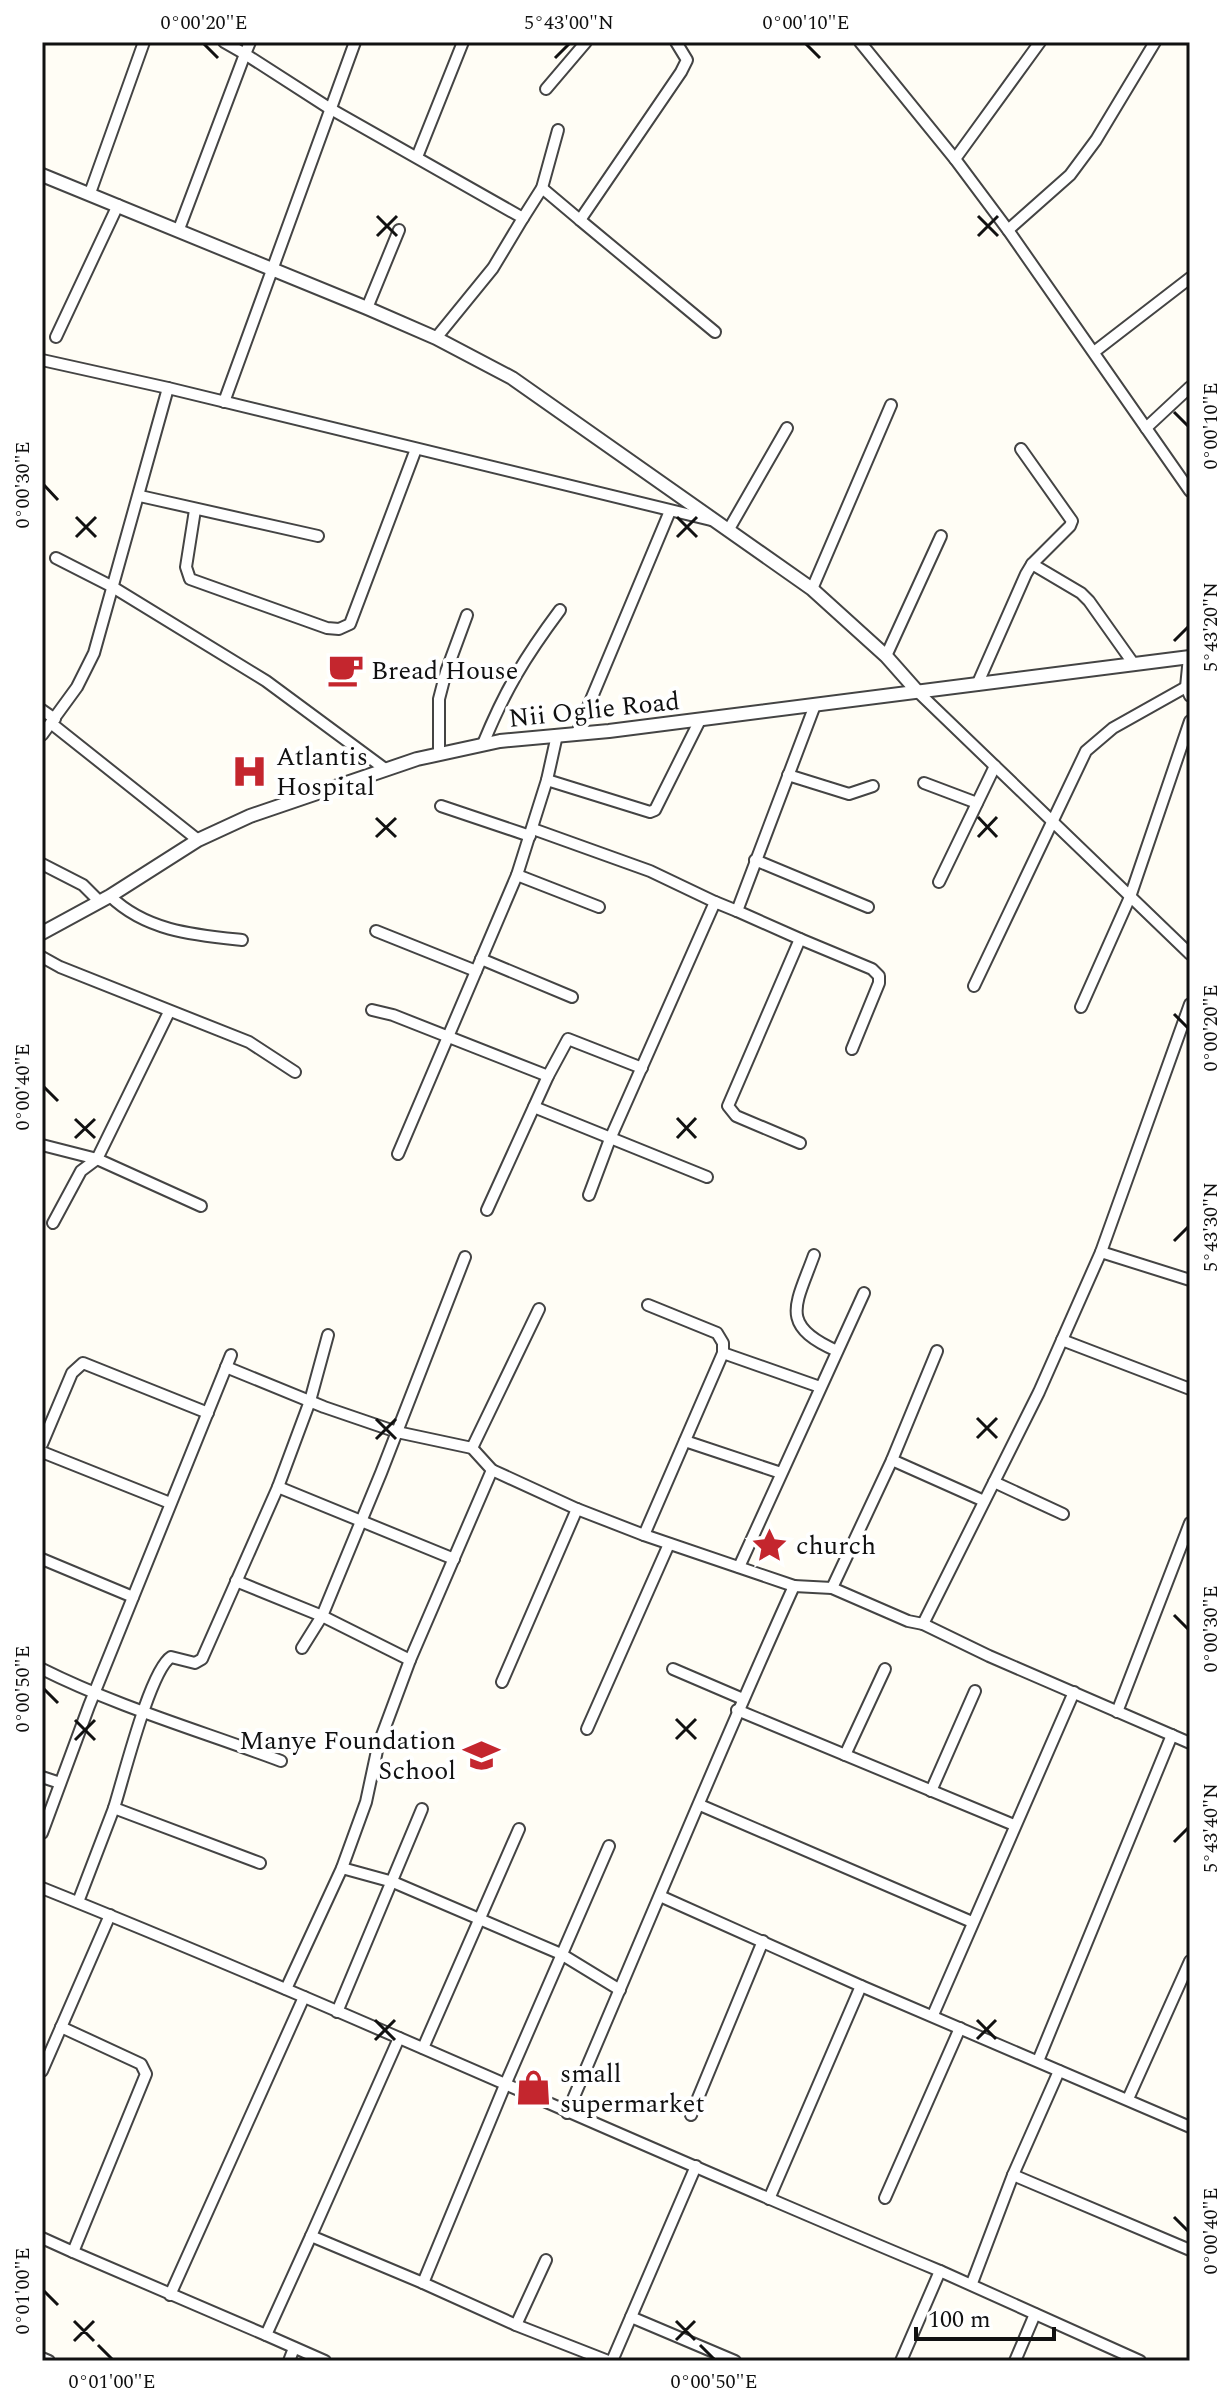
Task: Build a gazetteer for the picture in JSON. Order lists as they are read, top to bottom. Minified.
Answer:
{"streets":{"street":["Nii Oglie Road"]},"places":{"cafe":["Bread House"],"hospital":["Atlantis Hospital"],"place":["church"],"school or university":["Manye Foundation School"],"shop":["small supermarket"]},"scale_bar":"100 m","coordinates":["0°00'20\"E","5°43'00\"N","0°00'10\"E","0°00'30\"E","5°43'20\"N","0°00'40\"E","5°43'30\"N","0°00'50\"E","5°43'40\"N","0°01'00\"E"]}
